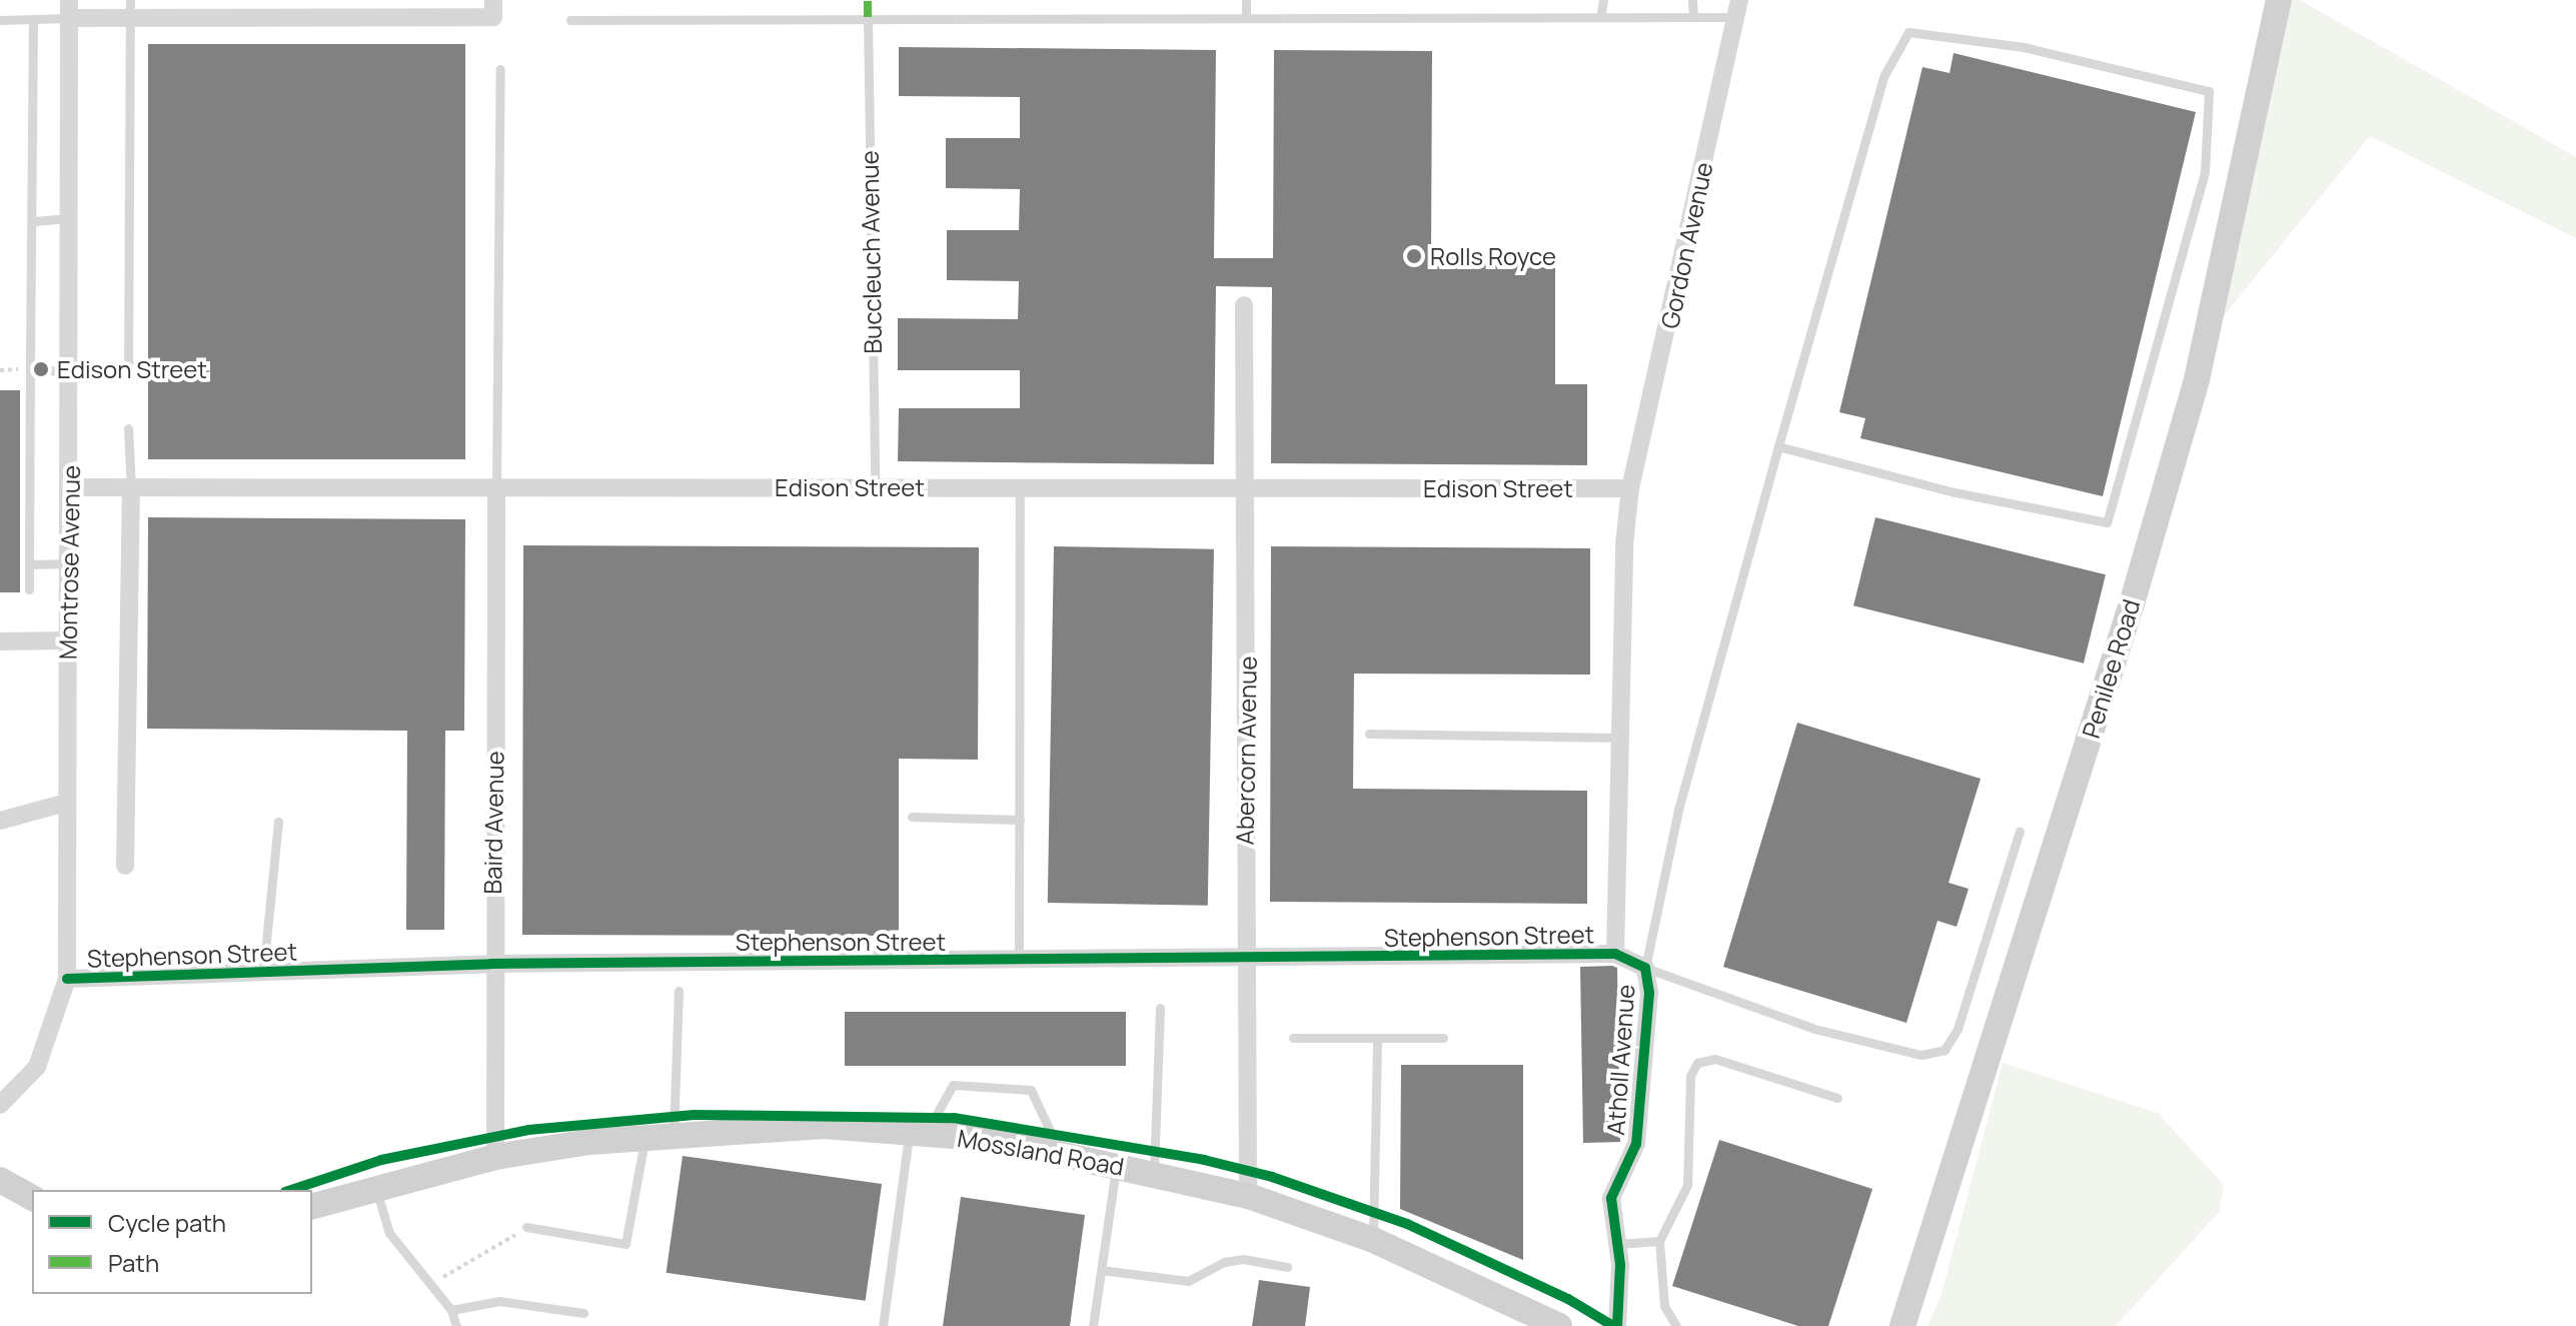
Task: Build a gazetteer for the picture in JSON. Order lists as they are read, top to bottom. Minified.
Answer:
{"streets":{"street":["Gordon Avenue","Edison Street","Montrose Avenue","Penilee Road","Abercorn Avenue","Baird Avenue","Stephenson Street","Atholl Avenue","Mossland Road"],"lane":["Buccleuch Avenue"]},"crossings":[["Gordon Avenue","Edison Street"],["Gordon Avenue","Atholl Avenue"],["Buccleuch Avenue","Edison Street"],["Edison Street","Montrose Avenue"],["Edison Street","Abercorn Avenue"],["Edison Street","Baird Avenue"],["Edison Street","Atholl Avenue"],["Montrose Avenue","Stephenson Street"],["Abercorn Avenue","Stephenson Street"],["Abercorn Avenue","Mossland Road"],["Baird Avenue","Stephenson Street"],["Baird Avenue","Mossland Road"],["Stephenson Street","Atholl Avenue"]],"places":["Rolls Royce","Edison Street"],"legend":["Cycle path","Path"]}
